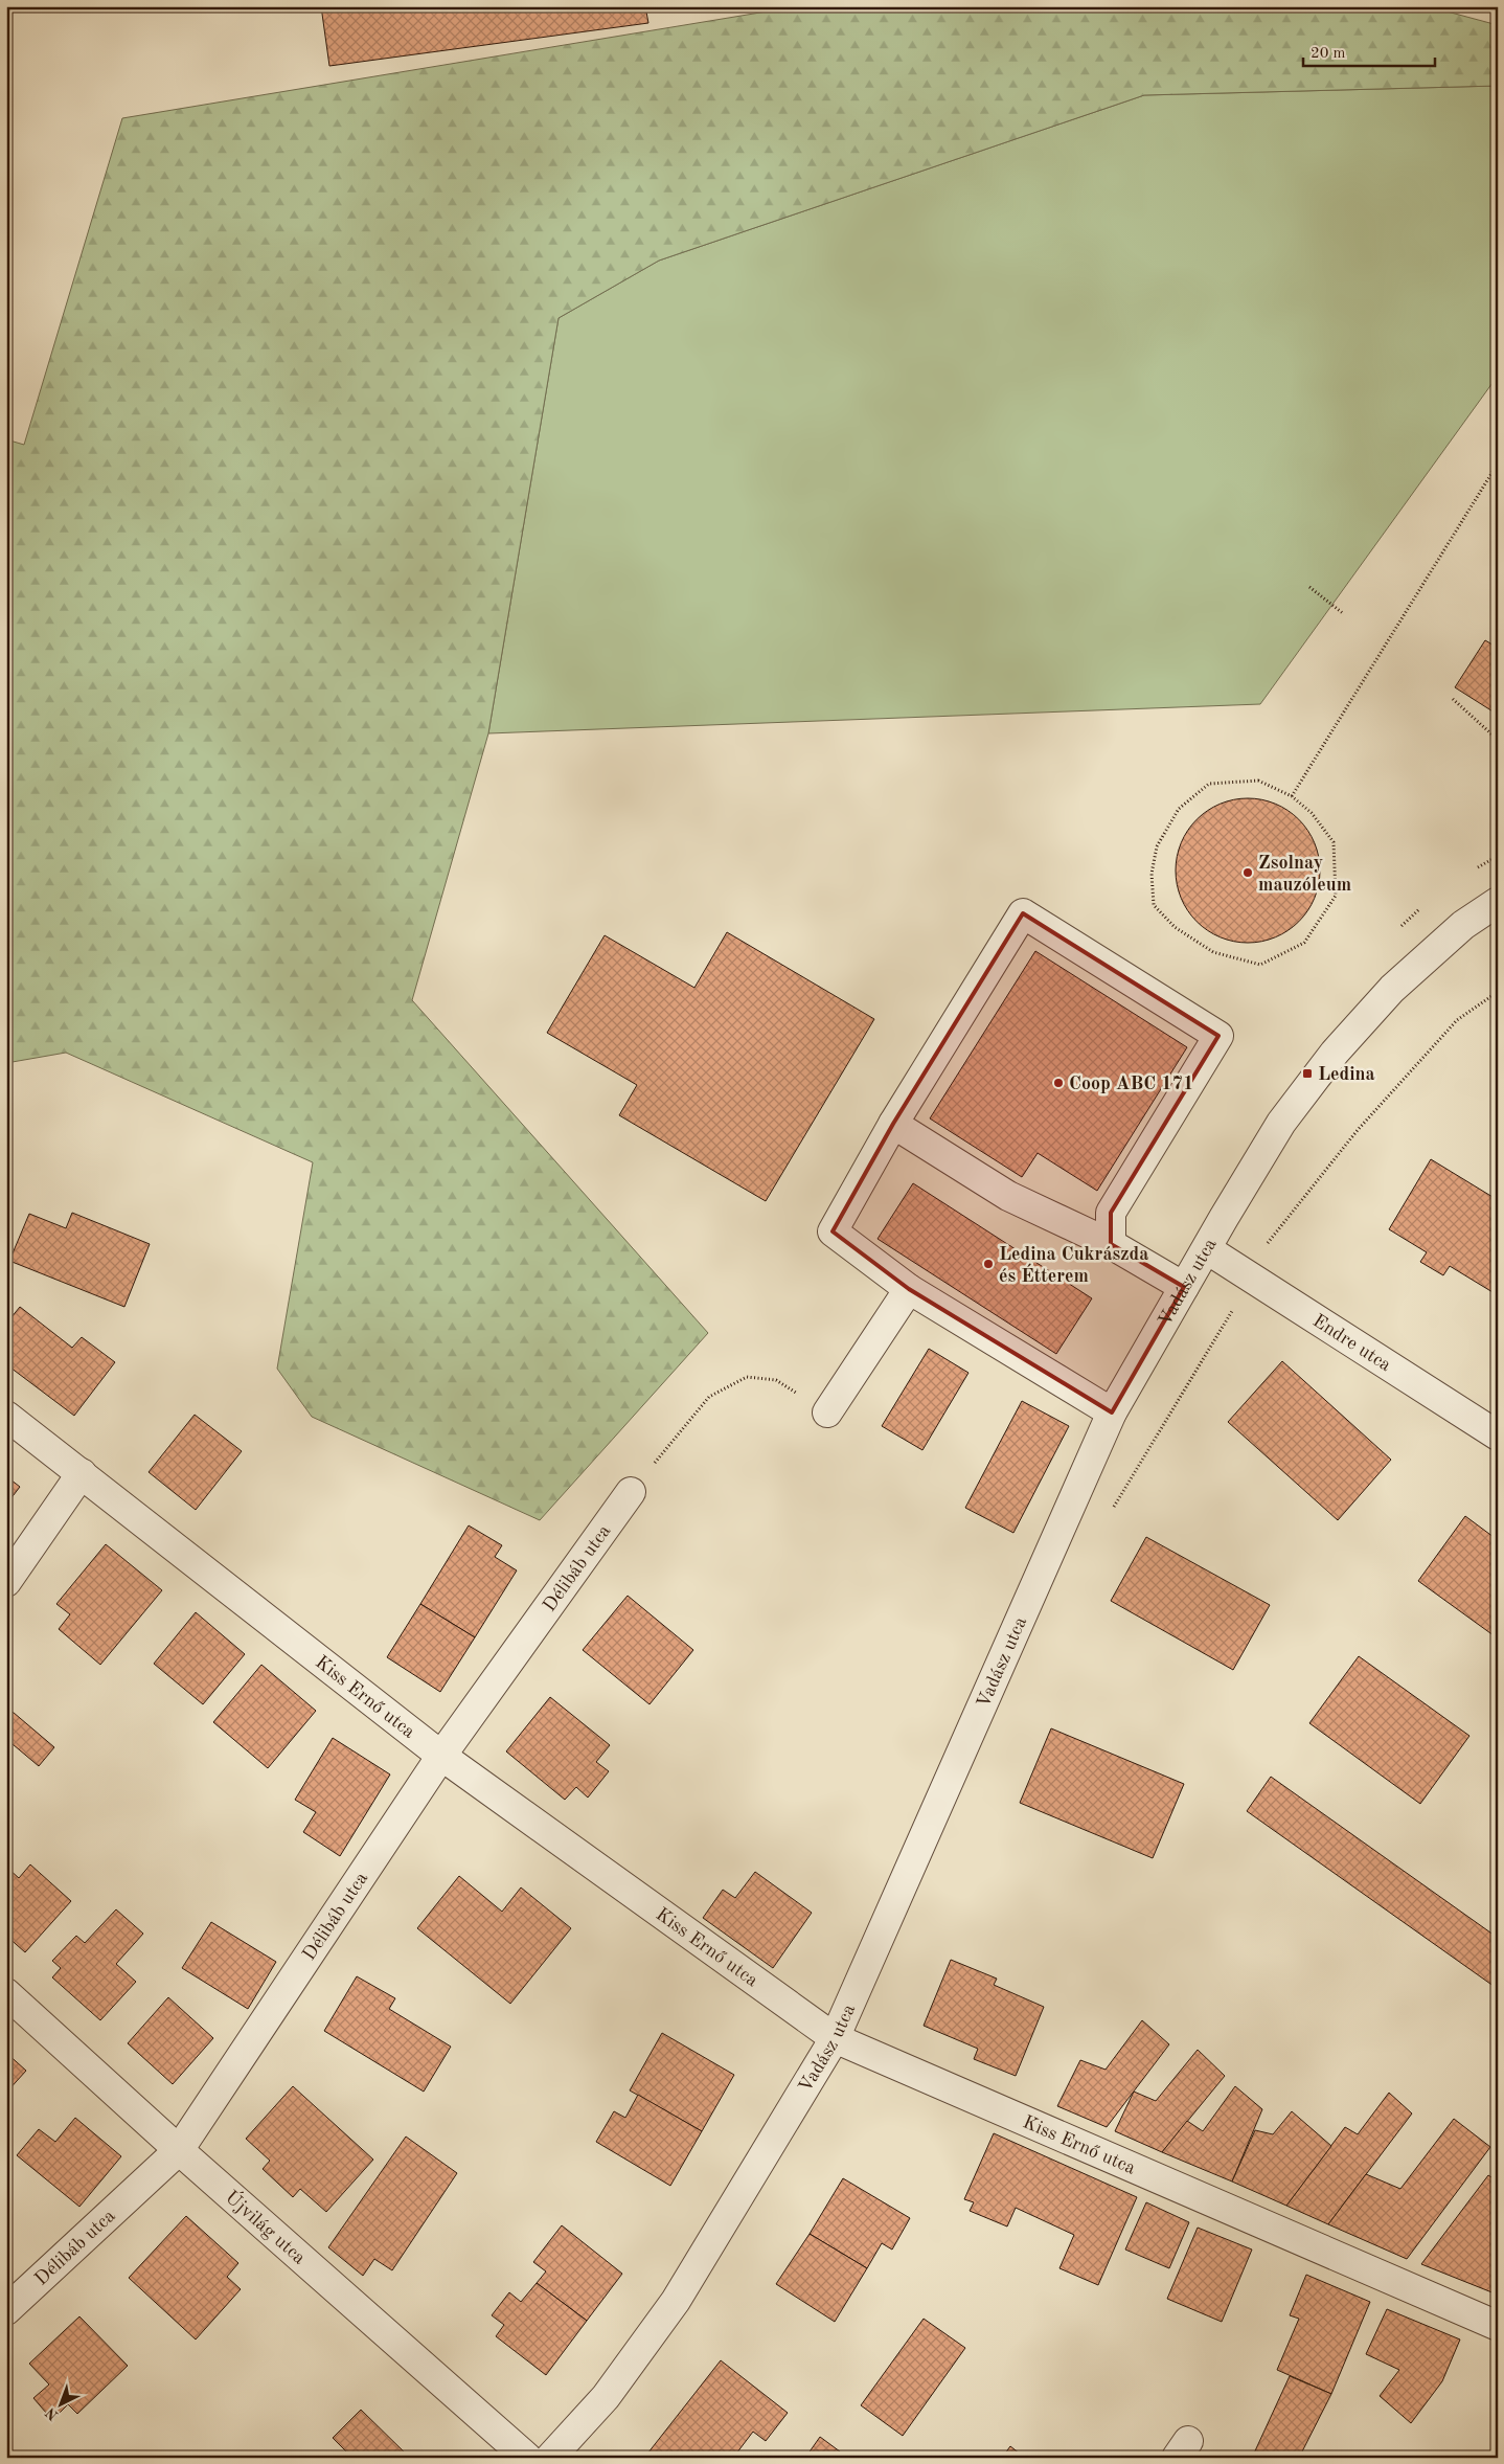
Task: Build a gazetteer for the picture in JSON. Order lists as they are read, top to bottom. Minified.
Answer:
{"streets":{"street":["Vadász utca","Endre utca","Délibáb utca","Kiss Ernő utca","Újvilág utca"]},"crossings":[["Vadász utca","Endre utca"],["Vadász utca","Kiss Ernő utca"],["Délibáb utca","Kiss Ernő utca"],["Délibáb utca","Újvilág utca"]],"places":{"other":["Zsolnay mauzóleum","Coop ABC 171","Ledina Cukrászda és Étterem"],"transit":["Ledina"]},"scale_bar":"20 m","north":"bottom left"}
